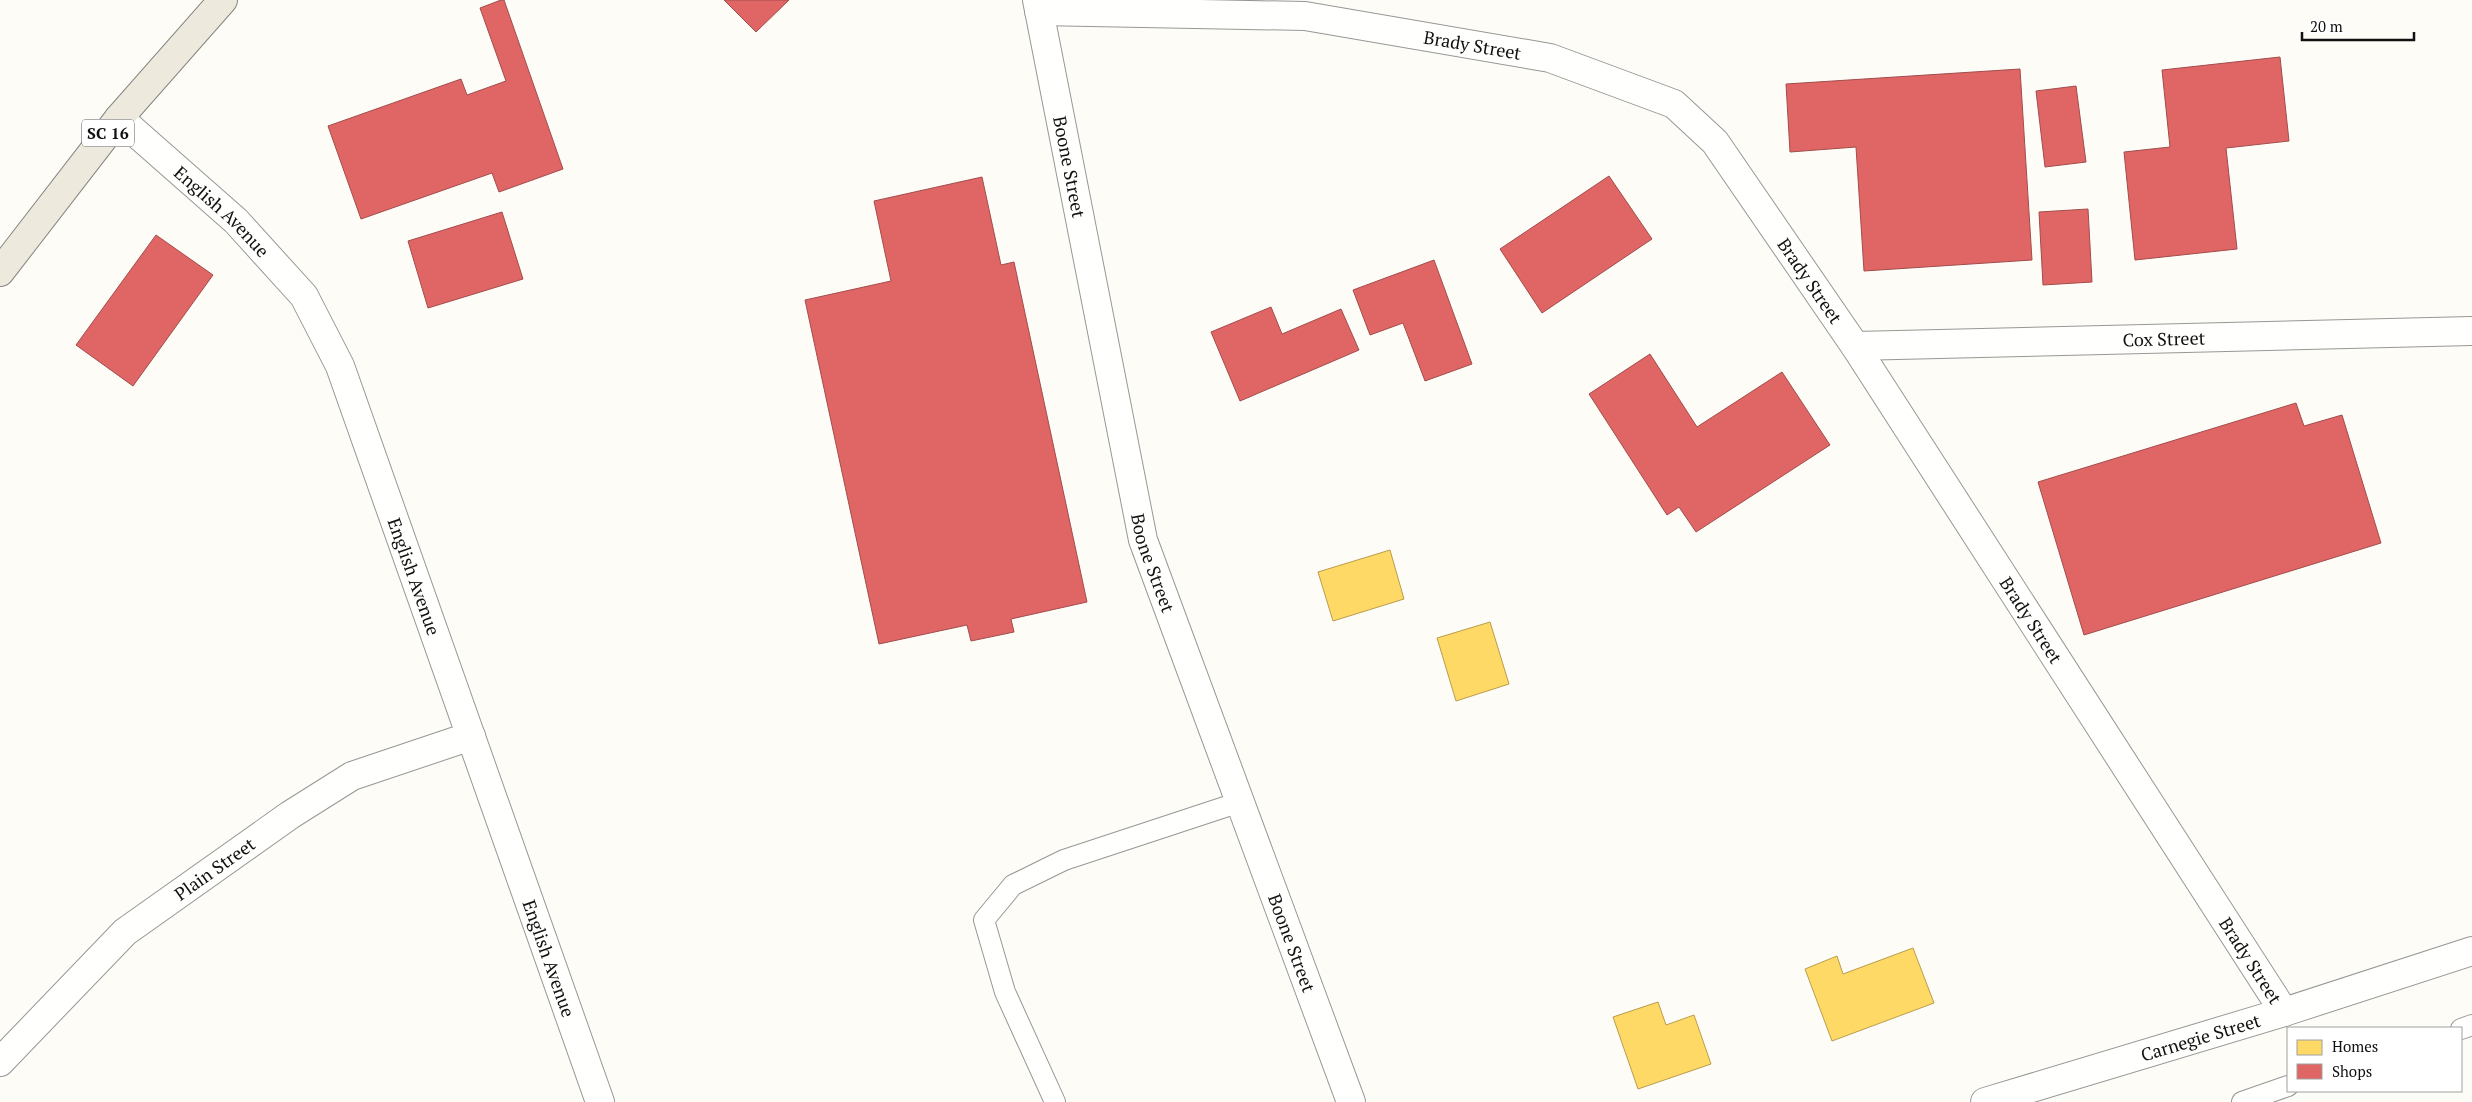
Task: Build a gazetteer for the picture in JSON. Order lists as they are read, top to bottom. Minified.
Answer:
{"streets":{"main road":["SC 16"],"street":["Brady Street","Boone Street","English Avenue","Cox Street","Plain Street","Carnegie Street"]},"crossings":[["Brady Street","Boone Street"],["Brady Street","Cox Street"],["Brady Street","Carnegie Street"],["SC 16","English Avenue"],["English Avenue","Plain Street"]],"legend":["Homes","Shops"],"scale_bar":"20 m"}
